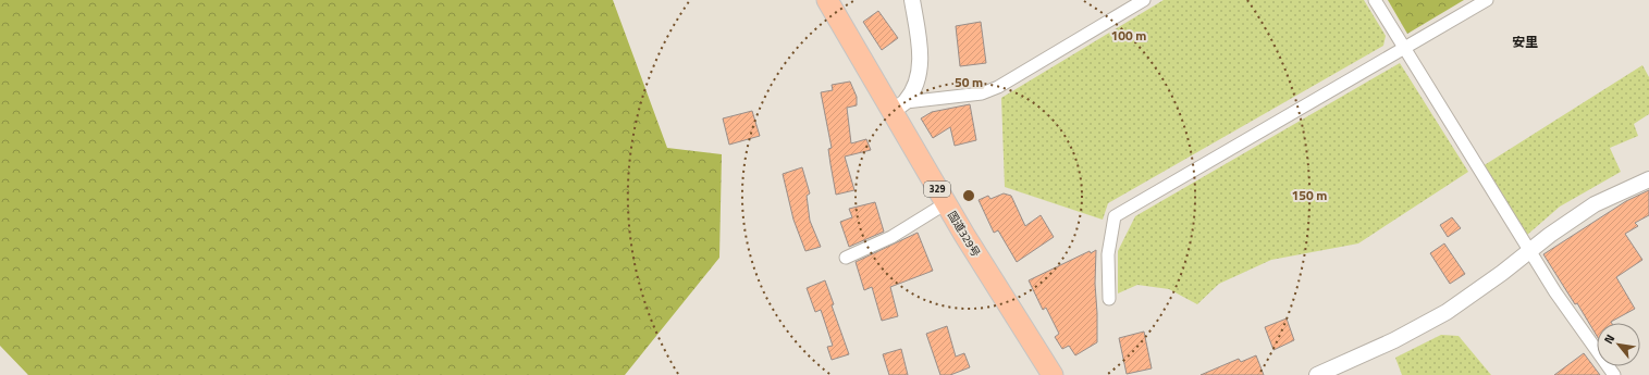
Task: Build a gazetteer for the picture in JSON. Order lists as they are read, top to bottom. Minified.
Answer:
{"streets":{"highway":["329","国道329号"]},"districts":["安里"],"north":"top left","rings":["100 m","50 m","150 m"]}
